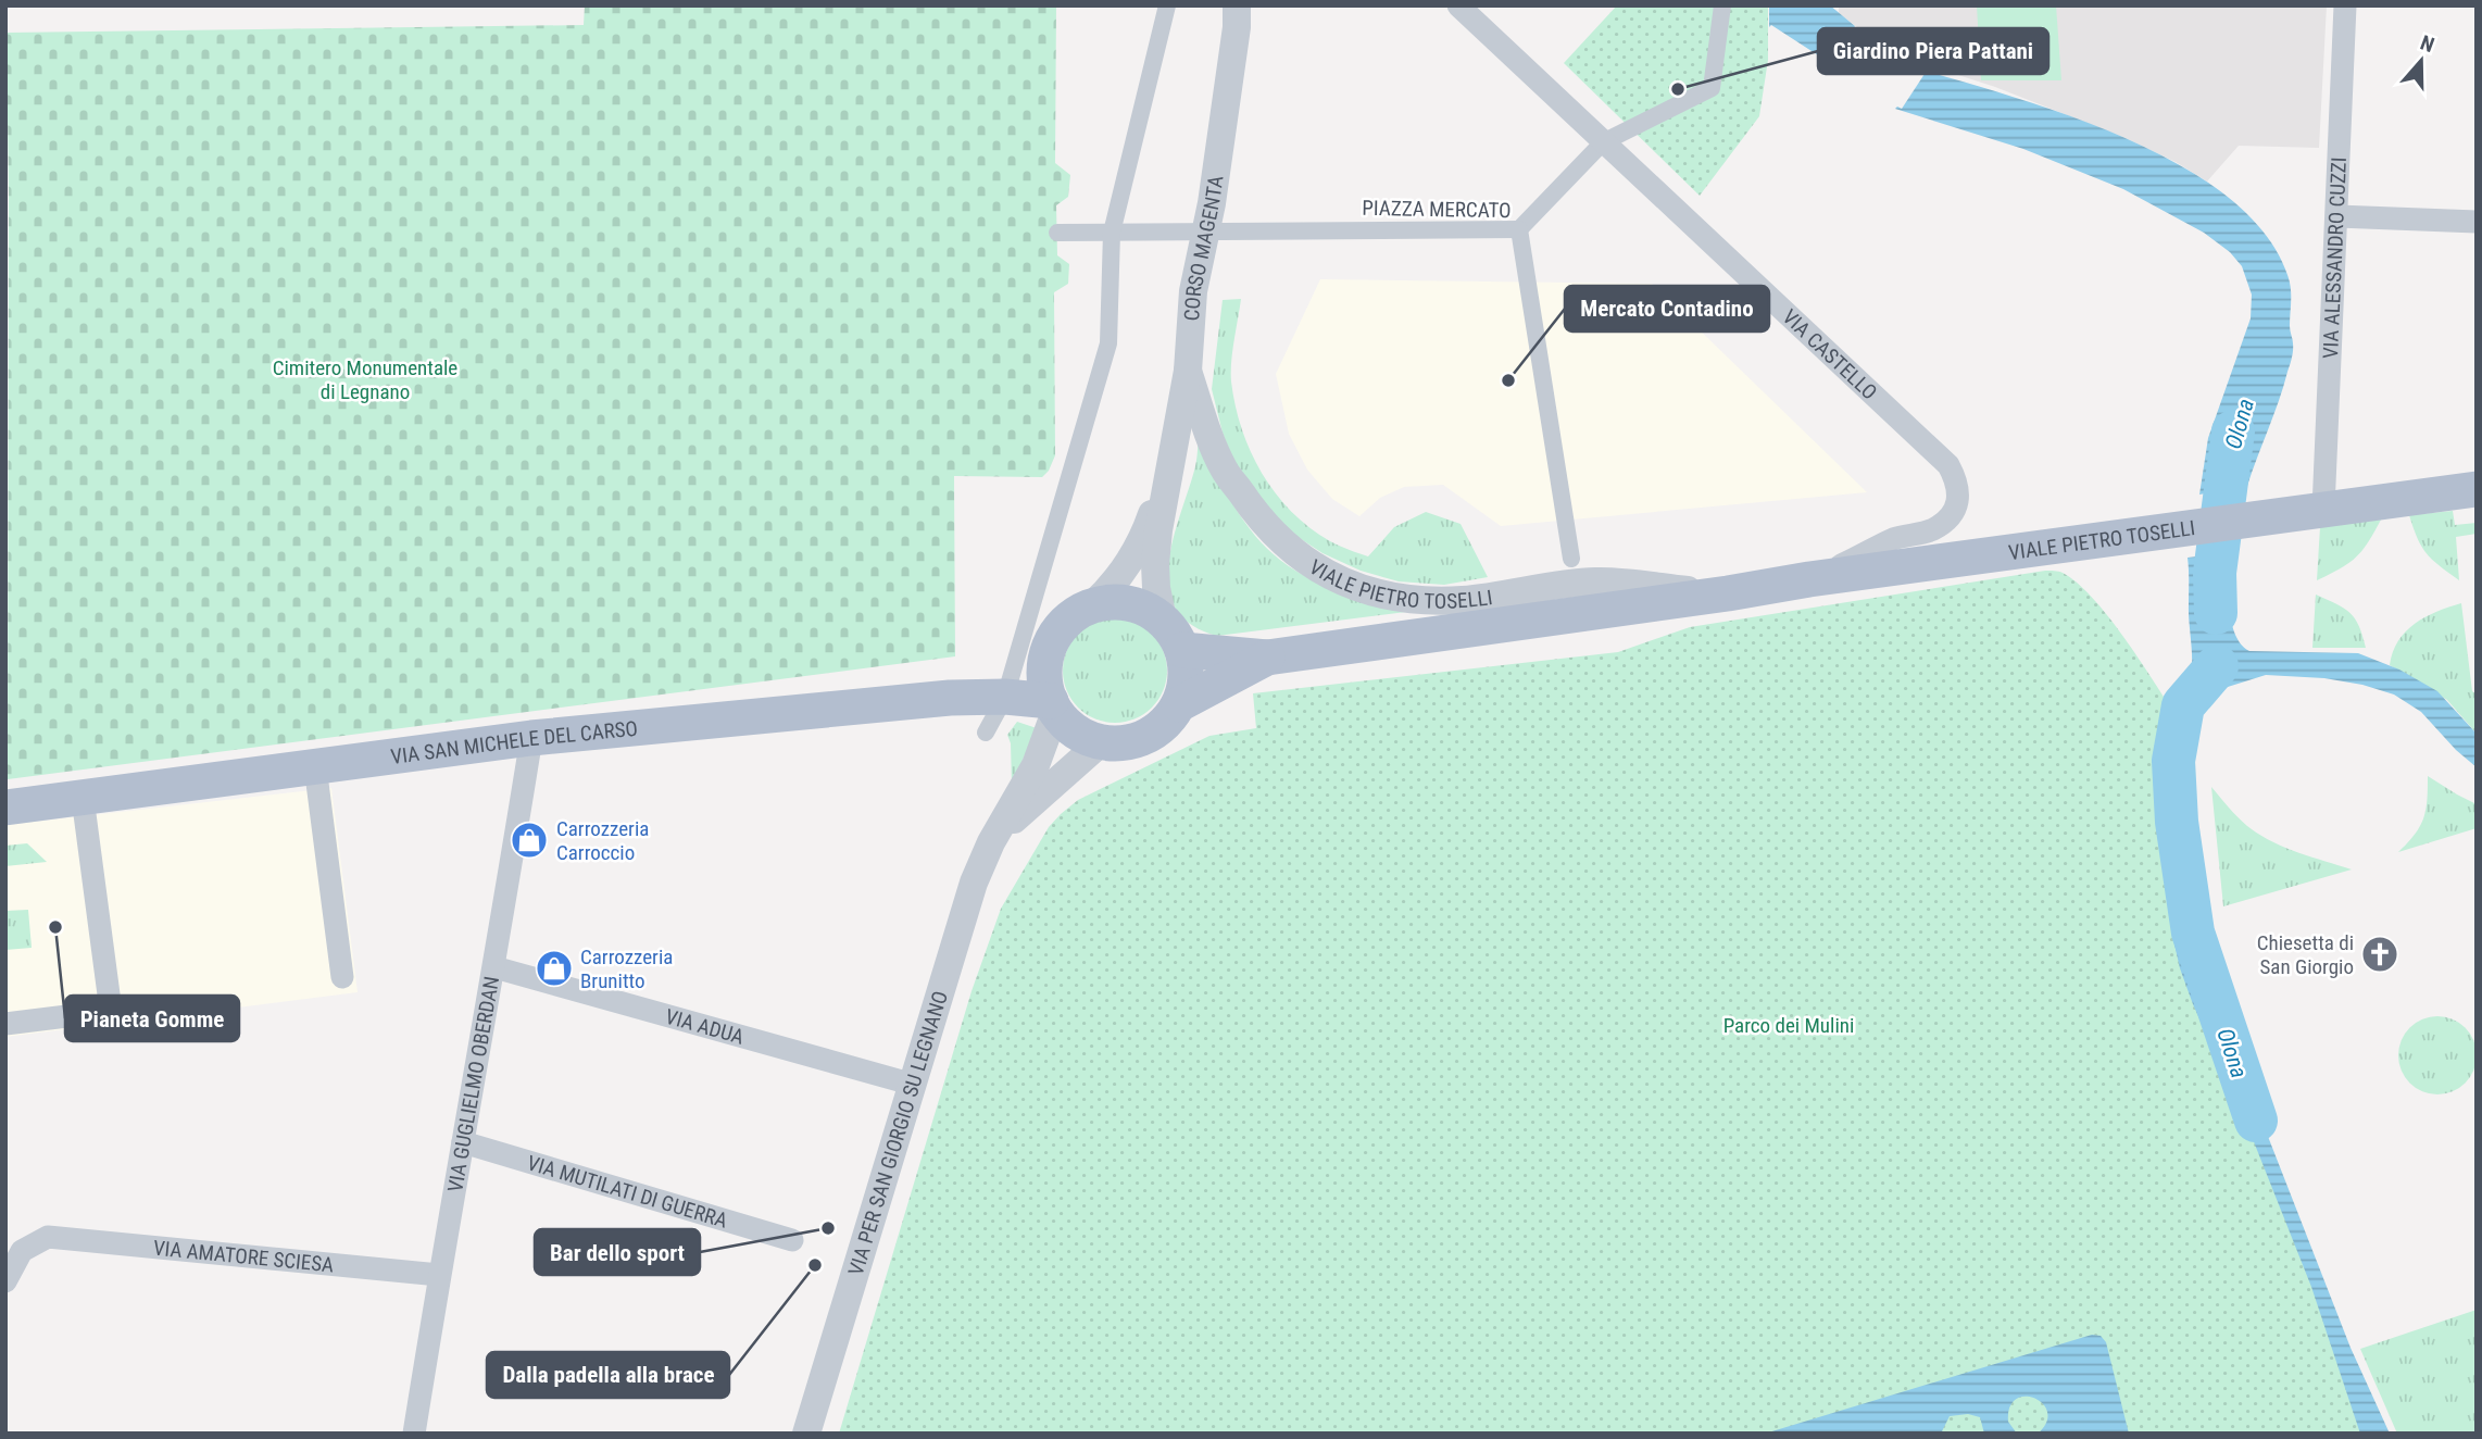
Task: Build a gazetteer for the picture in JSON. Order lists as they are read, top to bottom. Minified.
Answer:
{"streets":{"main road":["VIALE PIETRO TOSELLI","VIA SAN MICHELE DEL CARSO"],"street":["PIAZZA MERCATO","CORSO MAGENTA","VIA ALESSANDRO CUZZI","VIA CASTELLO","VIA ADUA","VIA GUGLIELMO OBERDAN","VIA PER SAN GIORGIO SU LEGNANO","VIA MUTILATI DI GUERRA","VIA AMATORE SCIESA"]},"crossings":[["PIAZZA MERCATO","CORSO MAGENTA"],["CORSO MAGENTA","VIALE PIETRO TOSELLI"],["CORSO MAGENTA","VIA SAN MICHELE DEL CARSO"],["CORSO MAGENTA","VIA PER SAN GIORGIO SU LEGNANO"],["VIA ALESSANDRO CUZZI","VIALE PIETRO TOSELLI"],["VIA CASTELLO","VIALE PIETRO TOSELLI"],["VIALE PIETRO TOSELLI","VIA SAN MICHELE DEL CARSO"],["VIALE PIETRO TOSELLI","VIA PER SAN GIORGIO SU LEGNANO"],["VIA SAN MICHELE DEL CARSO","VIA GUGLIELMO OBERDAN"],["VIA SAN MICHELE DEL CARSO","VIA PER SAN GIORGIO SU LEGNANO"],["VIA ADUA","VIA GUGLIELMO OBERDAN"],["VIA ADUA","VIA PER SAN GIORGIO SU LEGNANO"],["VIA GUGLIELMO OBERDAN","VIA MUTILATI DI GUERRA"],["VIA GUGLIELMO OBERDAN","VIA AMATORE SCIESA"]],"water":["Olona"],"parks":["Cimitero Monumentale di Legnano","Parco dei Mulini"],"places":{"other":["Giardino Piera Pattani","Mercato Contadino","Pianeta Gomme","Bar dello sport","Dalla padella alla brace"],"shop":["Carrozzeria Carroccio","Carrozzeria Brunitto"],"church":["Chiesetta di San Giorgio"]},"north":"top"}
